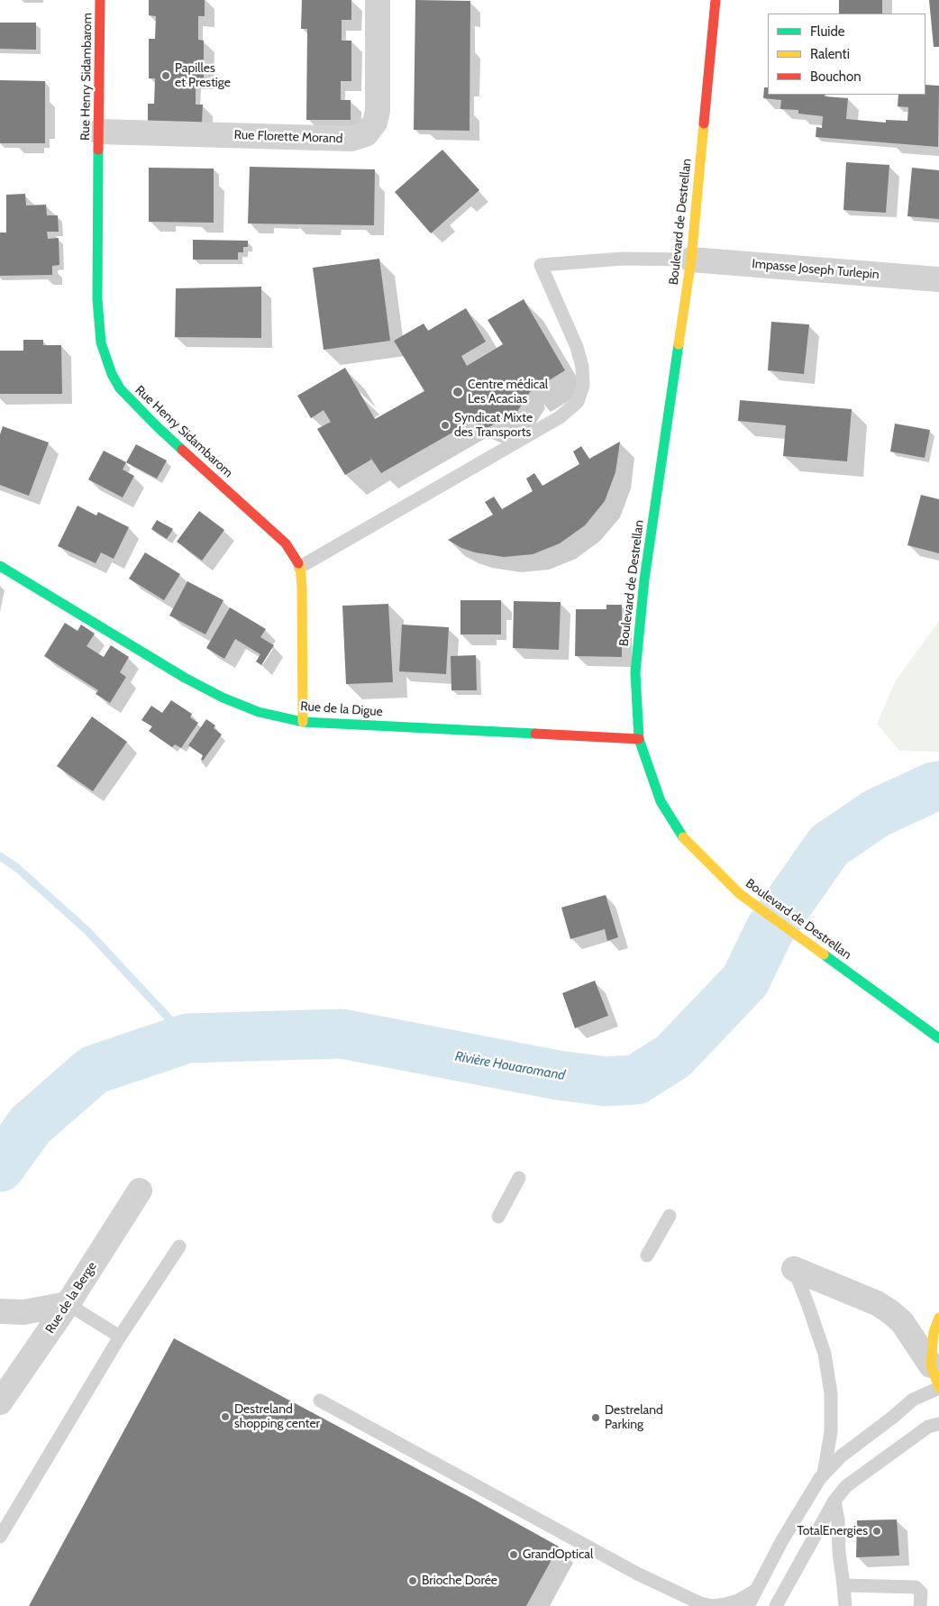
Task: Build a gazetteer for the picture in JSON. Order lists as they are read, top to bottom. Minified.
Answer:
{"streets":{"street":["Rue Henry Sidambarom","Rue Florette Morand","Boulevard de Destrellan","Impasse Joseph Turlepin","Rue de la Digue","Rue de la Berge"]},"crossings":[["Rue Henry Sidambarom","Rue Florette Morand"],["Rue Henry Sidambarom","Rue de la Digue"],["Boulevard de Destrellan","Impasse Joseph Turlepin"],["Boulevard de Destrellan","Rue de la Digue"]],"water":["Rivière Houaromand"],"places":["Papilles et Prestige","Centre médical Les Acacias","Syndicat Mixte des Transports","Destreland shopping center","Destreland Parking","TotalEnergies","GrandOptical","Brioche Dorée"],"legend":["Fluide","Ralenti","Bouchon"]}
